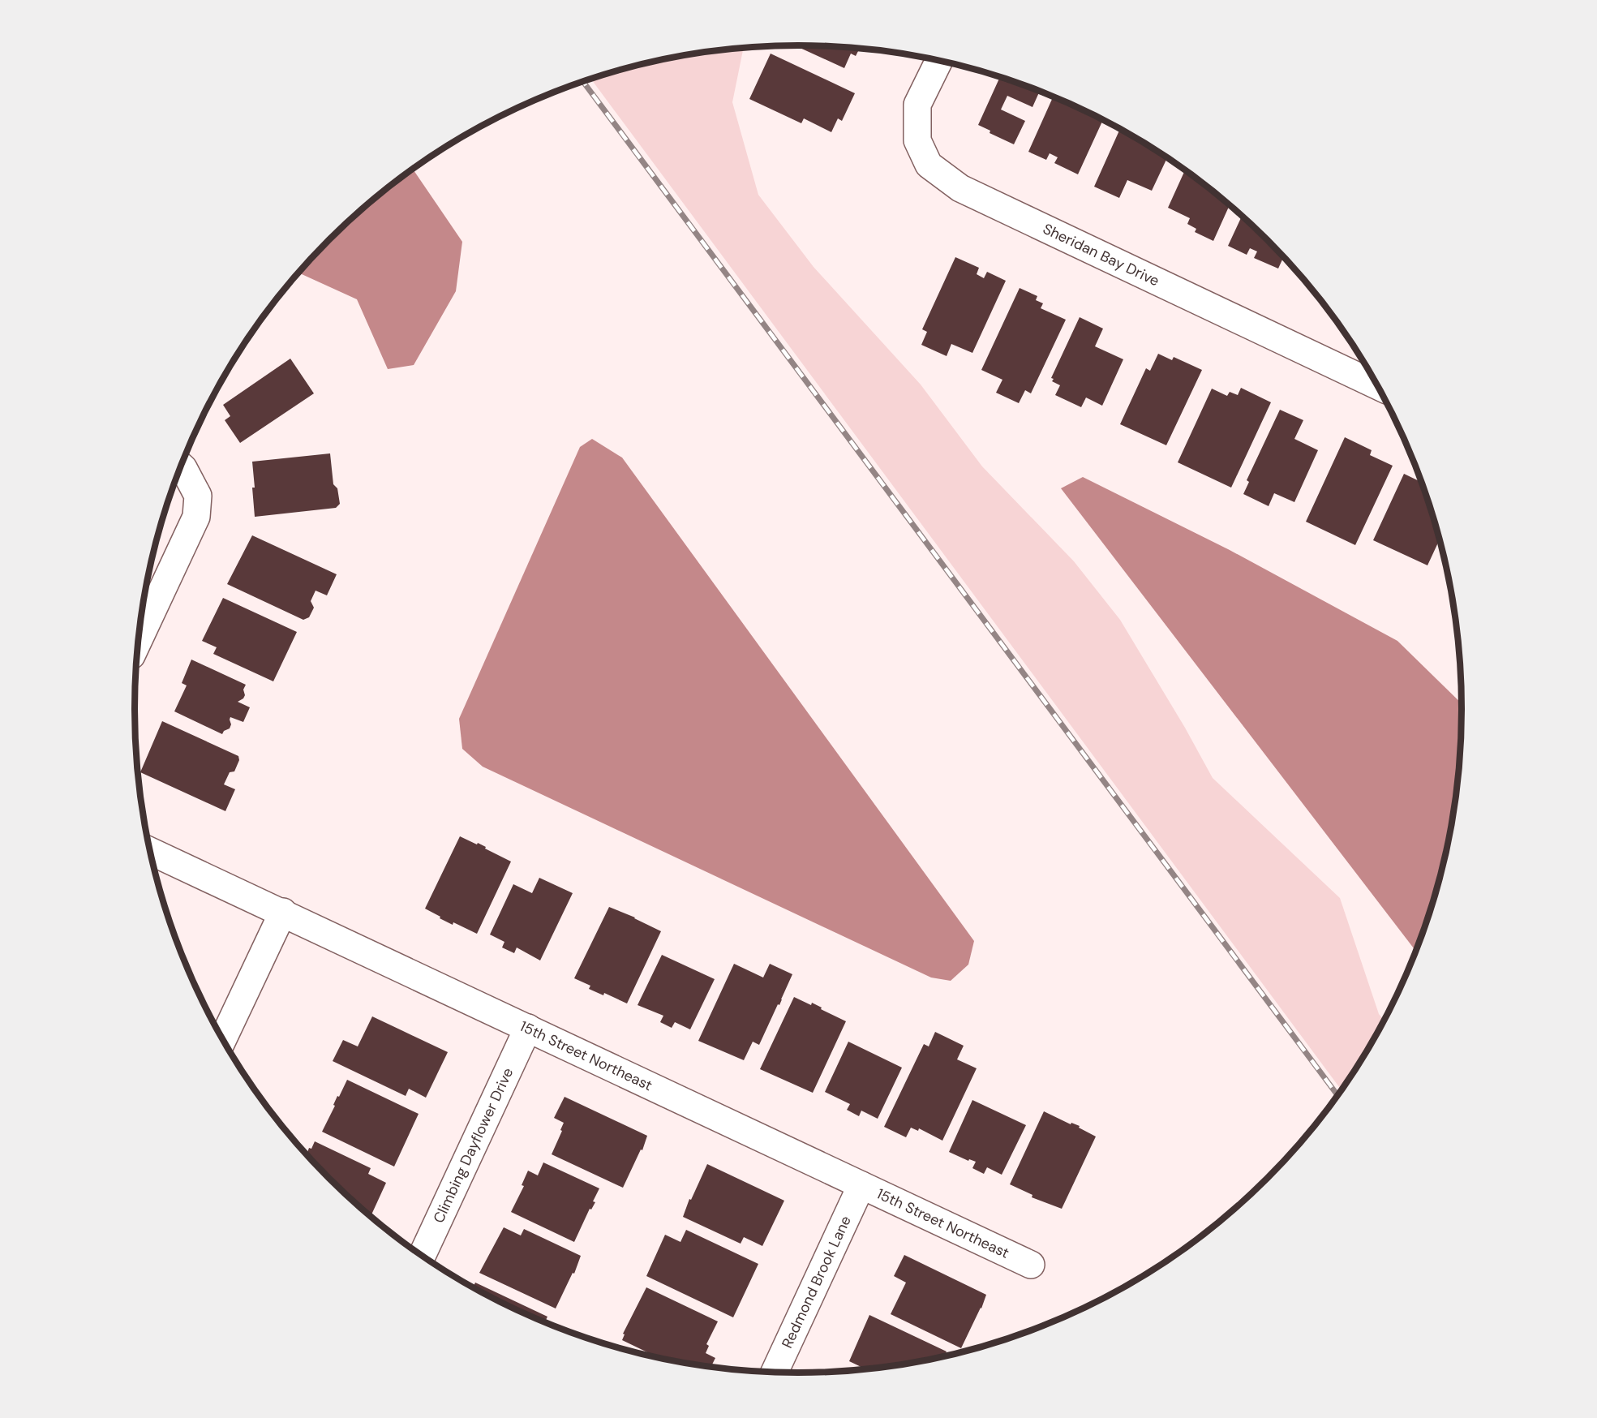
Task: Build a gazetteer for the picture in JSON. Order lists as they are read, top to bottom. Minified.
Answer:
{"streets":{"street":["Sheridan Bay Drive","15th Street Northeast","Climbing Dayflower Drive","Redmond Brook Lane"]},"crossings":[["15th Street Northeast","Climbing Dayflower Drive"],["15th Street Northeast","Redmond Brook Lane"]]}
